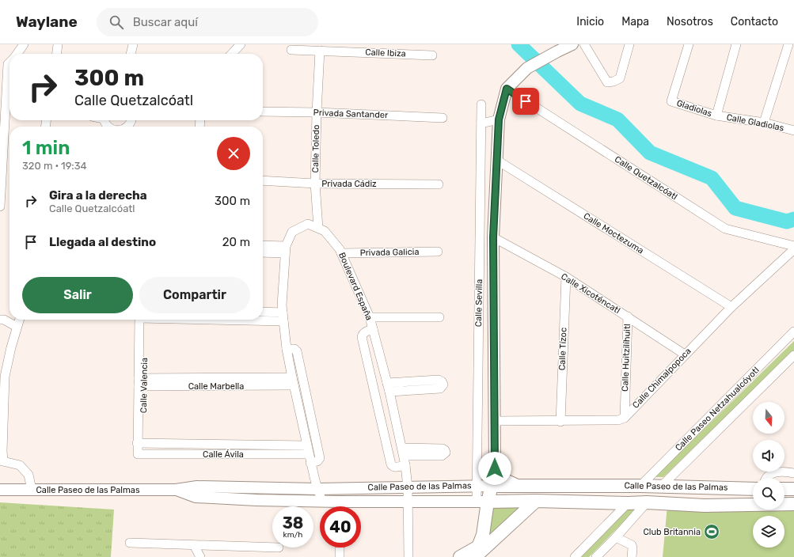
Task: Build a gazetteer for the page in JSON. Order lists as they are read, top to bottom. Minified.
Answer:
{"streets":{"main road":["Calle Paseo de las Palmas"],"street":["Calle Ibiza","Gladiolas","Privada Santander","Calle Gladiolas","Calle Toledo","Calle Quetzalcóatl","Privada Cádiz","Calle Moctezuma","Privada Galicia","Boulevard España","Calle Xicoténcatl","Calle Sevilla","Calle Tízoc","Calle Huitzilíhuitl","Calle Chimalpopoca","Calle Valencia","Calle Marbella","Calle Paseo Netzahualcóyotl","Calle Ávila"]},"crossings":[["Calle Ibiza","Calle Toledo"],["Gladiolas","Calle Gladiolas"],["Privada Santander","Calle Toledo"],["Calle Toledo","Privada Cádiz"],["Calle Toledo","Boulevard España"],["Calle Moctezuma","Calle Chimalpopoca"],["Privada Galicia","Boulevard España"],["Boulevard España","Calle Paseo de las Palmas"],["Calle Xicoténcatl","Calle Tízoc"],["Calle Xicoténcatl","Calle Huitzilíhuitl"],["Calle Xicoténcatl","Calle Chimalpopoca"],["Calle Sevilla","Calle Paseo de las Palmas"],["Calle Huitzilíhuitl","Calle Chimalpopoca"],["Calle Valencia","Calle Marbella"],["Calle Valencia","Calle Ávila"],["Calle Paseo Netzahualcóyotl","Calle Paseo de las Palmas"]],"places":{"sports":["Club Britannia"]},"north":"bottom","page":{"header":"Waylane","search":"Buscar aquí","nav":["Inicio","Mapa","Nosotros","Contacto"],"turn":["300 m","Calle Quetzalcóatl"],"heading":["1 min","320 m · 19:34"],"list":[{"name":"Gira a la derecha","note":"Calle Quetzalcóatl","value":"300 m"},{"name":"Llegada al destino","value":"20 m"}],"buttons":["Salir","Compartir"],"speed":"38 km/h","limit":"40"}}
